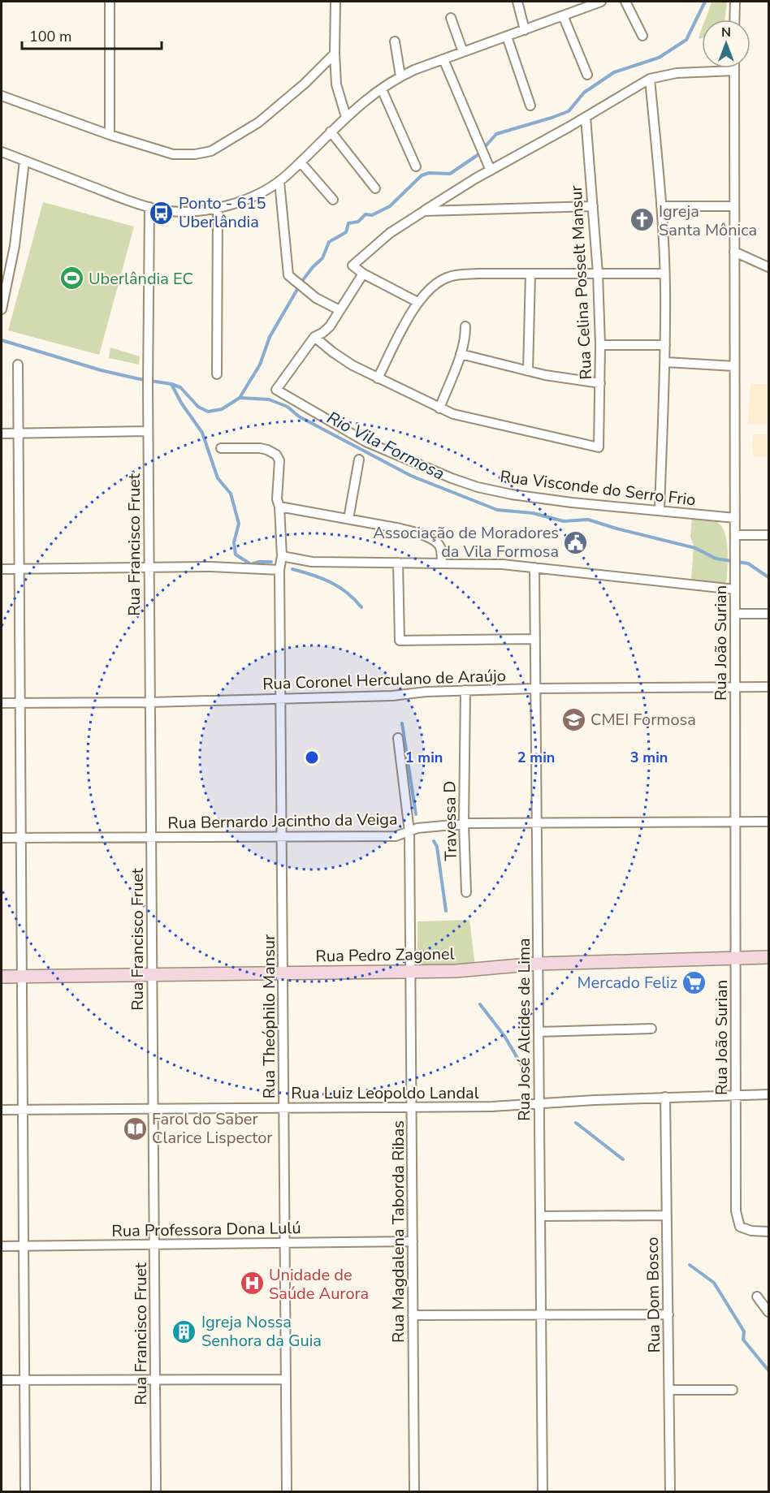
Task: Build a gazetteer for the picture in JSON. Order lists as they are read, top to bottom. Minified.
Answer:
{"streets":{"street":["Rua Celina Posselt Mansur","Rua Visconde do Serro Frio","Rua Francisco Fruet","Rua João Surian","Rua Coronel Herculano de Araújo","Rua Bernardo Jacintho da Veiga","Travessa D","Rua Pedro Zagonel","Rua Theóphilo Mansur","Rua José Alcides de Lima","Rua Luiz Leopoldo Landal","Rua Professora Dona Lulú","Rua Magdalena Taborda Ribas","Rua Dom Bosco"]},"crossings":[["Rua Visconde do Serro Frio","Rua João Surian"],["Rua Francisco Fruet","Rua Coronel Herculano de Araújo"],["Rua Francisco Fruet","Rua Bernardo Jacintho da Veiga"],["Rua Francisco Fruet","Rua Pedro Zagonel"],["Rua Francisco Fruet","Rua Luiz Leopoldo Landal"],["Rua Francisco Fruet","Rua Professora Dona Lulú"],["Rua João Surian","Rua Coronel Herculano de Araújo"],["Rua João Surian","Rua Bernardo Jacintho da Veiga"],["Rua João Surian","Rua Pedro Zagonel"],["Rua João Surian","Rua Luiz Leopoldo Landal"],["Rua Coronel Herculano de Araújo","Travessa D"],["Rua Coronel Herculano de Araújo","Rua Theóphilo Mansur"],["Rua Coronel Herculano de Araújo","Rua José Alcides de Lima"],["Rua Bernardo Jacintho da Veiga","Travessa D"],["Rua Bernardo Jacintho da Veiga","Rua Theóphilo Mansur"],["Rua Bernardo Jacintho da Veiga","Rua José Alcides de Lima"],["Rua Bernardo Jacintho da Veiga","Rua Magdalena Taborda Ribas"],["Rua Pedro Zagonel","Rua Theóphilo Mansur"],["Rua Pedro Zagonel","Rua José Alcides de Lima"],["Rua Pedro Zagonel","Rua Magdalena Taborda Ribas"],["Rua Theóphilo Mansur","Rua Luiz Leopoldo Landal"],["Rua Theóphilo Mansur","Rua Professora Dona Lulú"],["Rua José Alcides de Lima","Rua Luiz Leopoldo Landal"],["Rua Luiz Leopoldo Landal","Rua Magdalena Taborda Ribas"],["Rua Luiz Leopoldo Landal","Rua Dom Bosco"],["Rua Professora Dona Lulú","Rua Magdalena Taborda Ribas"]],"water":["Rio Vila Formosa"],"places":{"bus stop":["Ponto - 615 Uberlândia"],"church":["Igreja Santa Mônica"],"sports":["Uberlândia EC"],"public building":["Associação de Moradores da Vila Formosa"],"school or university":["CMEI Formosa"],"supermarket":["Mercado Feliz"],"library":["Farol do Saber Clarice Lispector"],"hospital":["Unidade de Saúde Aurora"],"building":["Igreja Nossa Senhora da Guia"]},"scale_bar":"100 m","north":"top","rings":["1 min","2 min","3 min"]}
